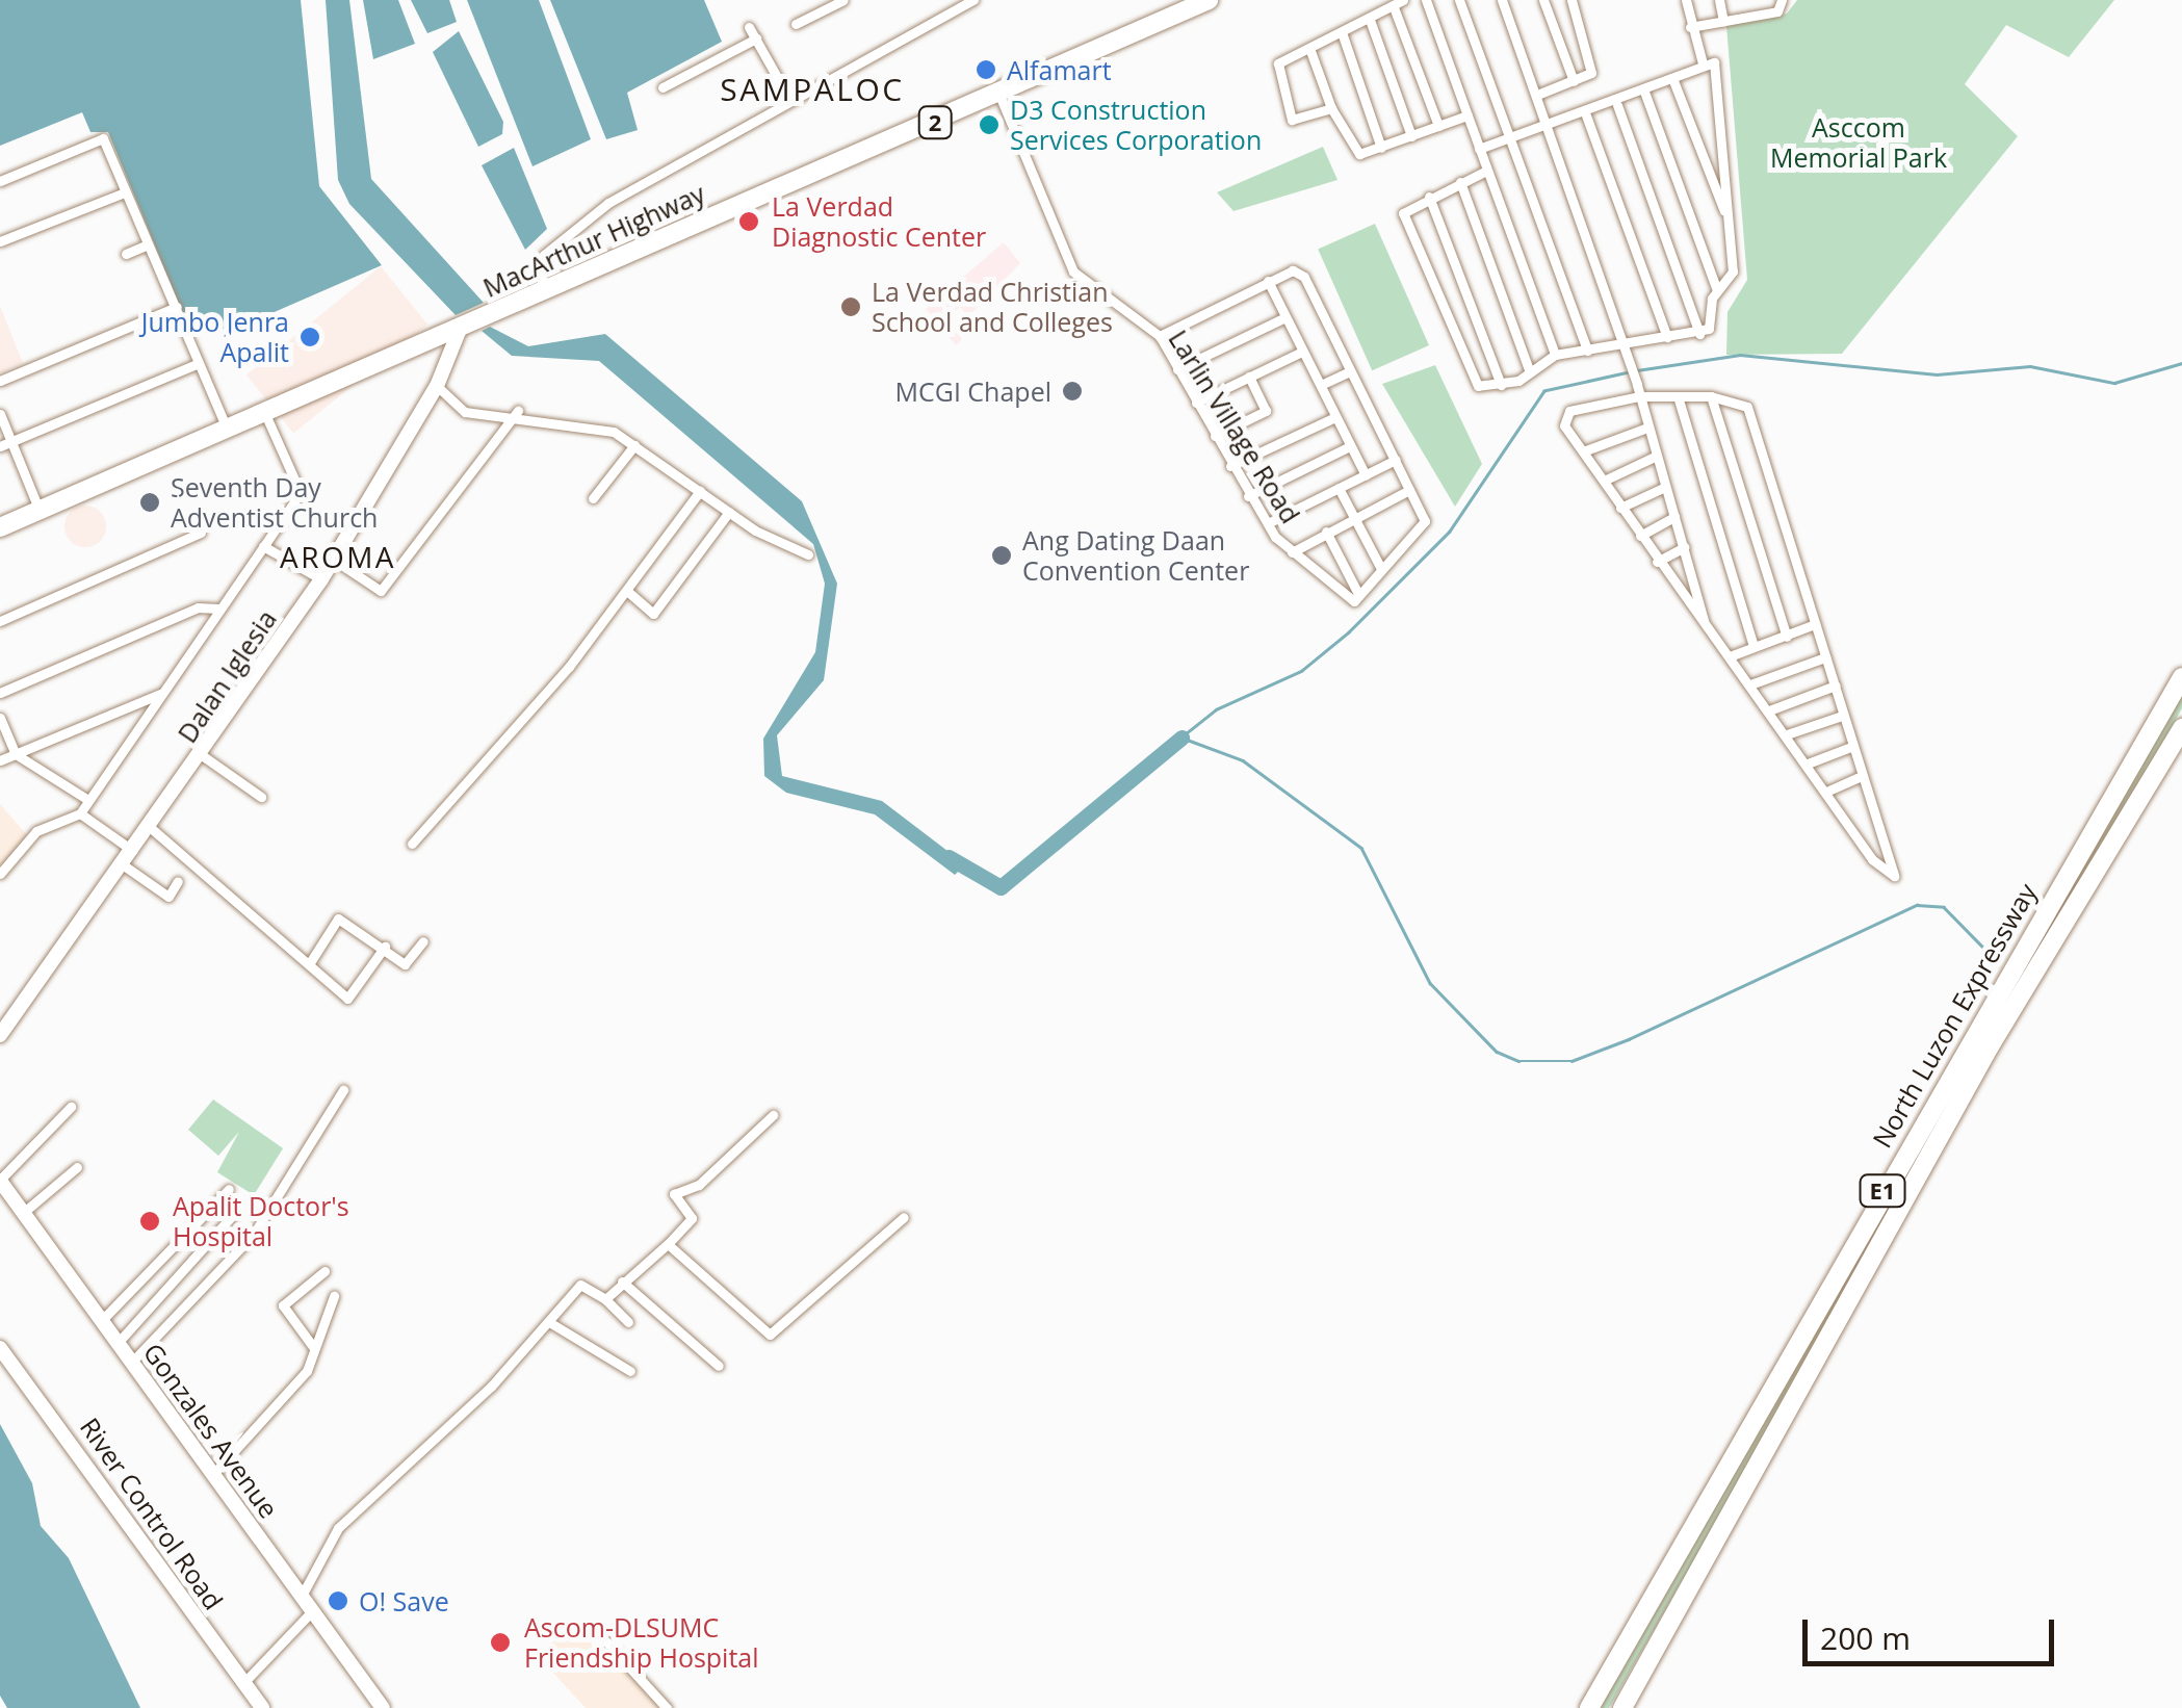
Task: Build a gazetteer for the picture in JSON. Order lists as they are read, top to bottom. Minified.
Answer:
{"streets":{"highway":["2","MacArthur Highway","North Luzon Expressway","E1"],"street":["Larlin Village Road","Dalan Iglesia","Gonzales Avenue","River Control Road"]},"crossings":[["MacArthur Highway","Larlin Village Road"],["MacArthur Highway","Dalan Iglesia"]],"districts":["SAMPALOC","AROMA"],"parks":["Asccom Memorial Park"],"places":["Alfamart","D3 Construction Services Corporation","La Verdad Diagnostic Center","La Verdad Christian School and Colleges","Jumbo Jenra Apalit","MCGI Chapel","Seventh Day Adventist Church","Ang Dating Daan Convention Center","Apalit Doctor's Hospital","O! Save","Ascom-DLSUMC Friendship Hospital"],"scale_bar":"200 m"}
